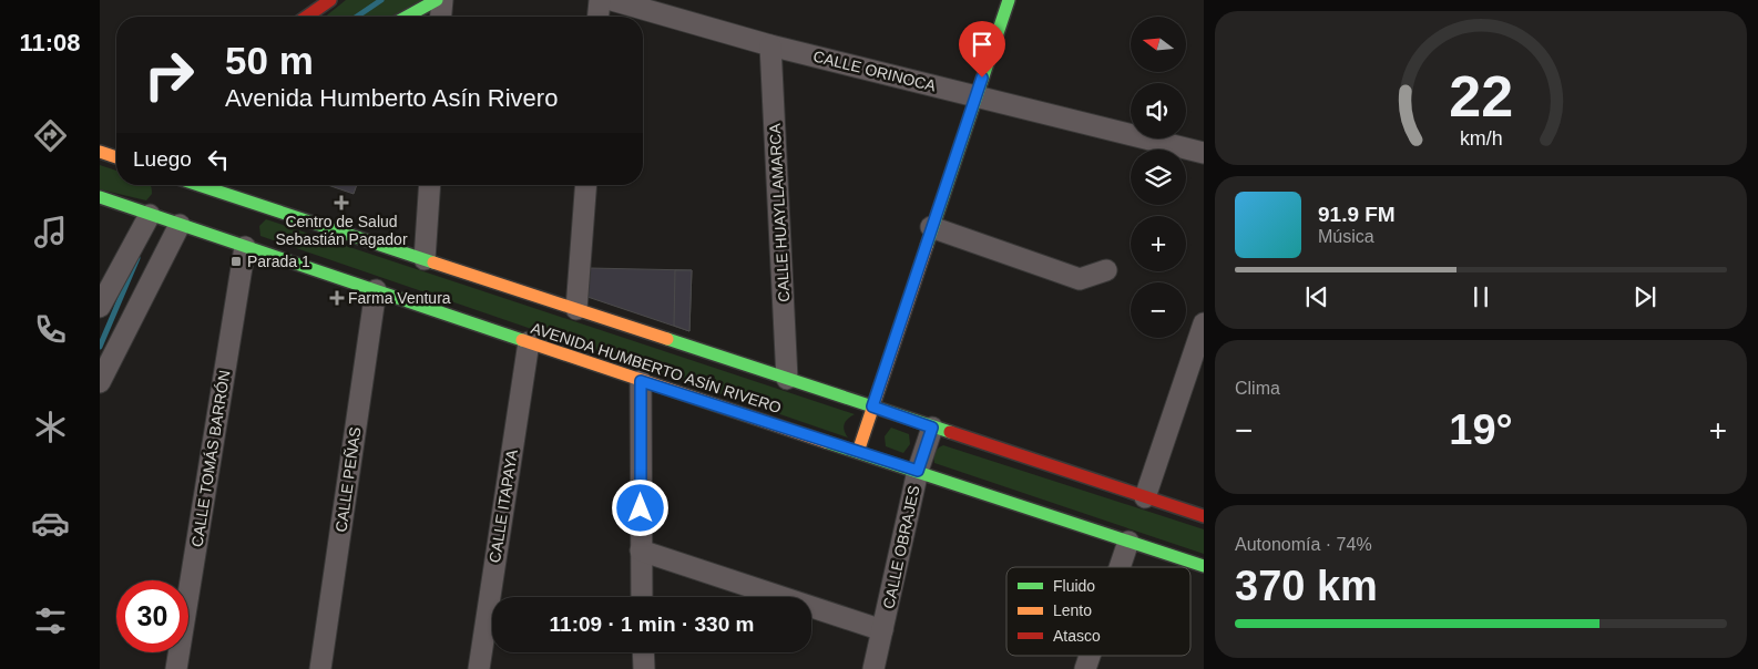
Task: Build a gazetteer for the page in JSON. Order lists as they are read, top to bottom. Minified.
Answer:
{"streets":{"street":["CALLE ORINOCA","CALLE HUAYLLAMARCA","AVENIDA HUMBERTO ASÍN RIVERO","CALLE TOMÁS BARRÓN","CALLE PEÑAS","CALLE ITAPAYA","CALLE OBRAJES"]},"crossings":[["CALLE ORINOCA","CALLE HUAYLLAMARCA"],["CALLE HUAYLLAMARCA","AVENIDA HUMBERTO ASÍN RIVERO"],["AVENIDA HUMBERTO ASÍN RIVERO","CALLE TOMÁS BARRÓN"],["AVENIDA HUMBERTO ASÍN RIVERO","CALLE PEÑAS"],["AVENIDA HUMBERTO ASÍN RIVERO","CALLE ITAPAYA"],["AVENIDA HUMBERTO ASÍN RIVERO","CALLE OBRAJES"]],"places":{"health":["Centro de Salud Sebastián Pagador","Farma Ventura"],"transit":["Parada 1"]},"legend":["Fluido","Lento","Atasco"],"north":"left","page":{"tabs":"11:08","map_buttons":["+","−"],"turn":["50 m","Avenida Humberto Asín Rivero"],"then":"Luego","song":["91.9 FM","Música"],"tile":["Clima",["Autonomía · 74%","370 km"]],"heat":["−","19°","+"],"limit":"30","trip":"11:09 · 1 min · 330 m","gauge":["22","km/h"]}}
